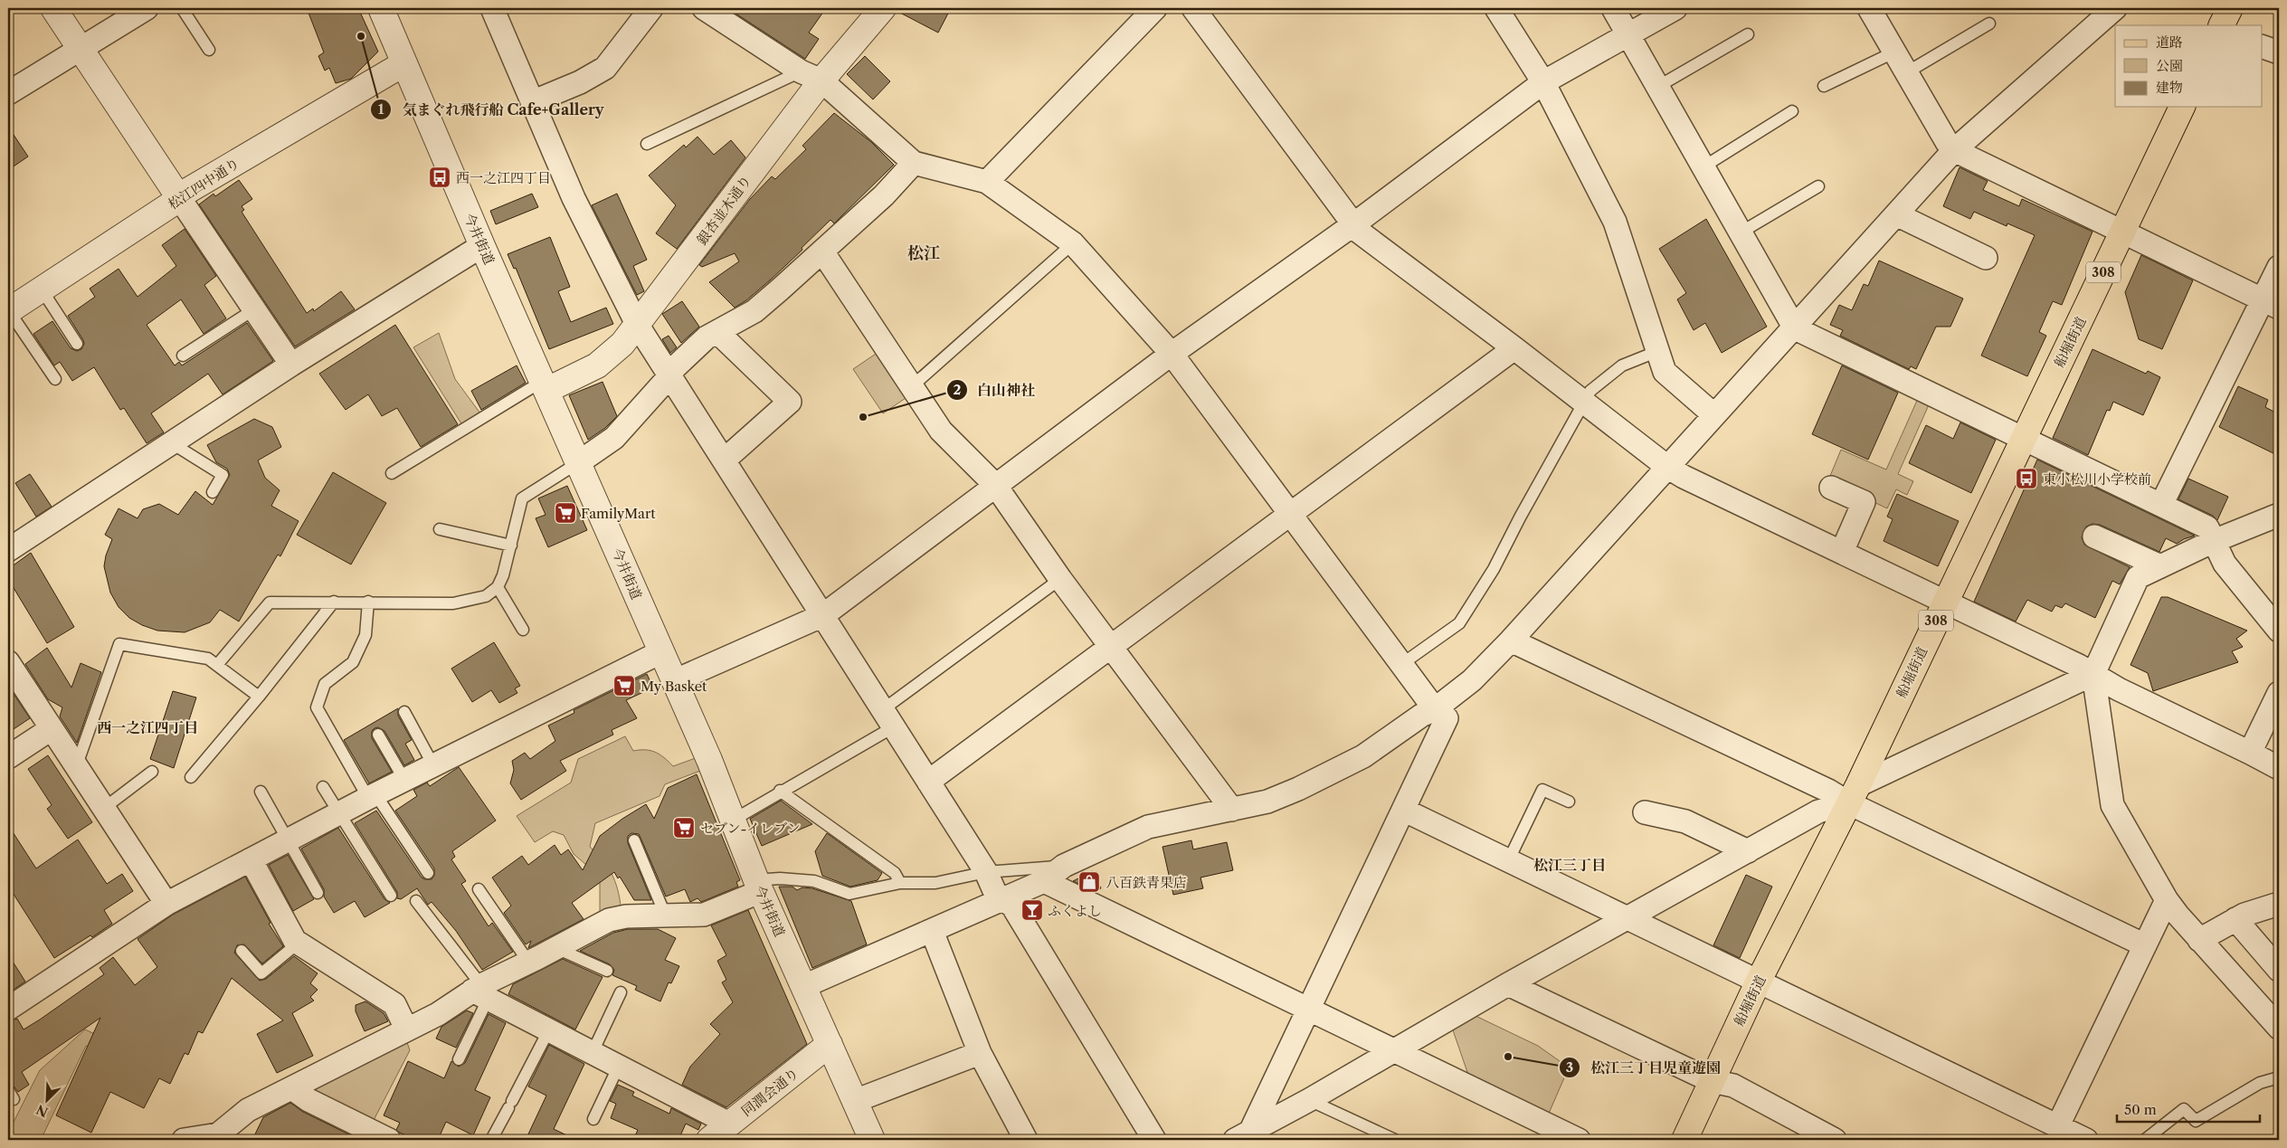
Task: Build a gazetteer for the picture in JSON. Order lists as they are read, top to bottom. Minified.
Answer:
{"streets":{"main road":["308","船堀街道"],"street":["松江四中通り","銀杏並木通り","今井街道","同潤会通り"]},"crossings":[["松江四中通り","今井街道"],["銀杏並木通り","今井街道"],["今井街道","同潤会通り"]],"districts":["松江","西一之江四丁目","松江三丁目"],"places":{"other":["気まぐれ飛行船 Cafe+Gallery","白山神社","松江三丁目児童遊園"],"bus stop":["西一之江四丁目","東小松川小学校前"],"supermarket":["FamilyMart","My Basket","セブン-イレブン"],"shop":["八百鉄青果店"],"bar":["ふくよし"]},"legend":["道路","公園","建物"],"scale_bar":"50 m","north":"bottom left"}
